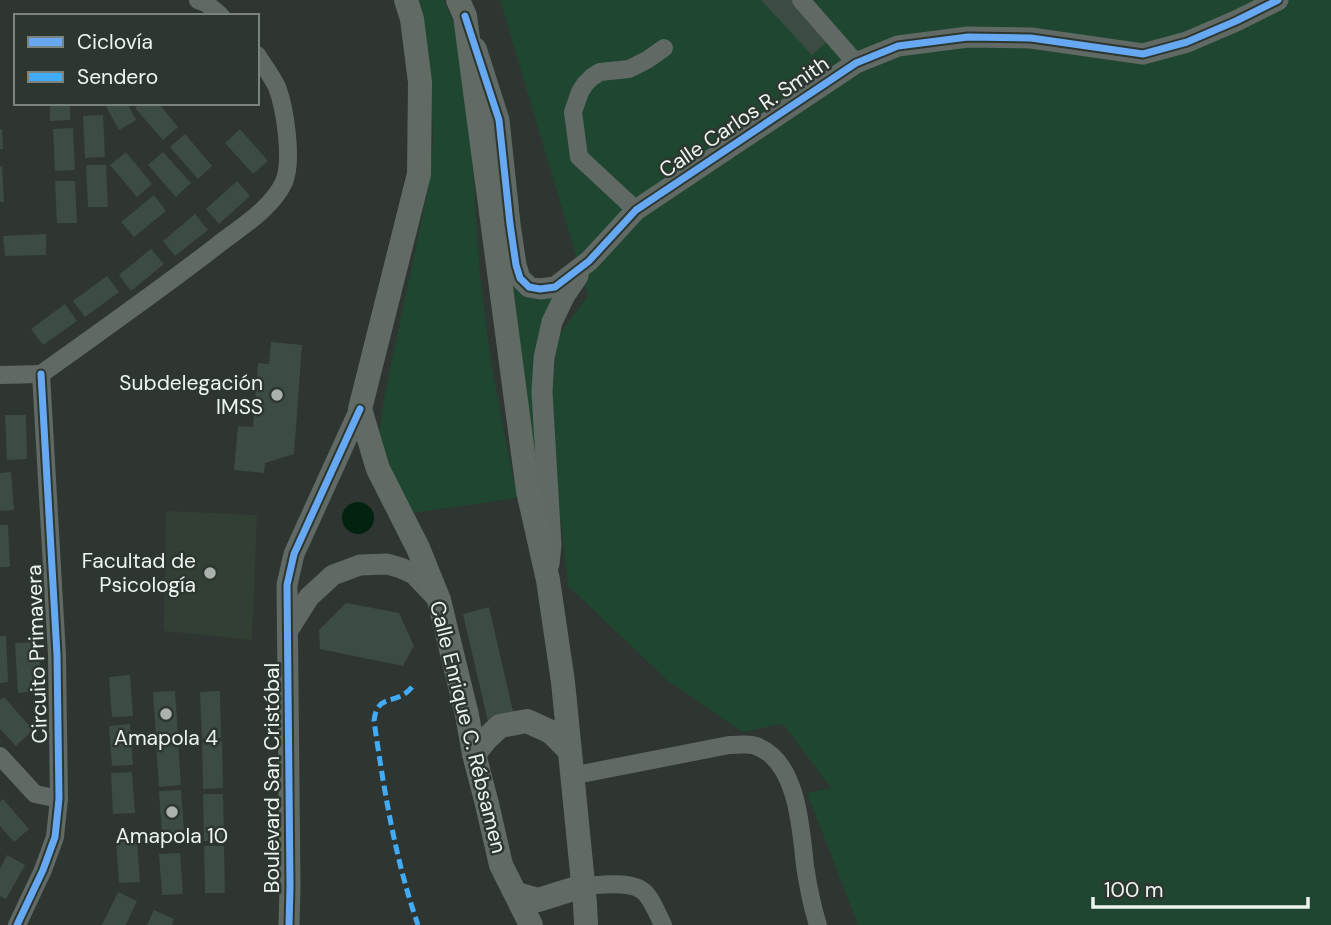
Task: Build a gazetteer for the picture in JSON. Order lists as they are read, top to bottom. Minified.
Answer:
{"streets":{"main road":["Calle Enrique C. Rébsamen"],"street":["Calle Carlos R. Smith","Circuito Primavera","Boulevard San Cristóbal"]},"crossings":[["Calle Enrique C. Rébsamen","Boulevard San Cristóbal"]],"places":["Subdelegación IMSS","Facultad de Psicología","Amapola 4","Amapola 10"],"legend":["Ciclovía","Sendero"],"scale_bar":"100 m"}
